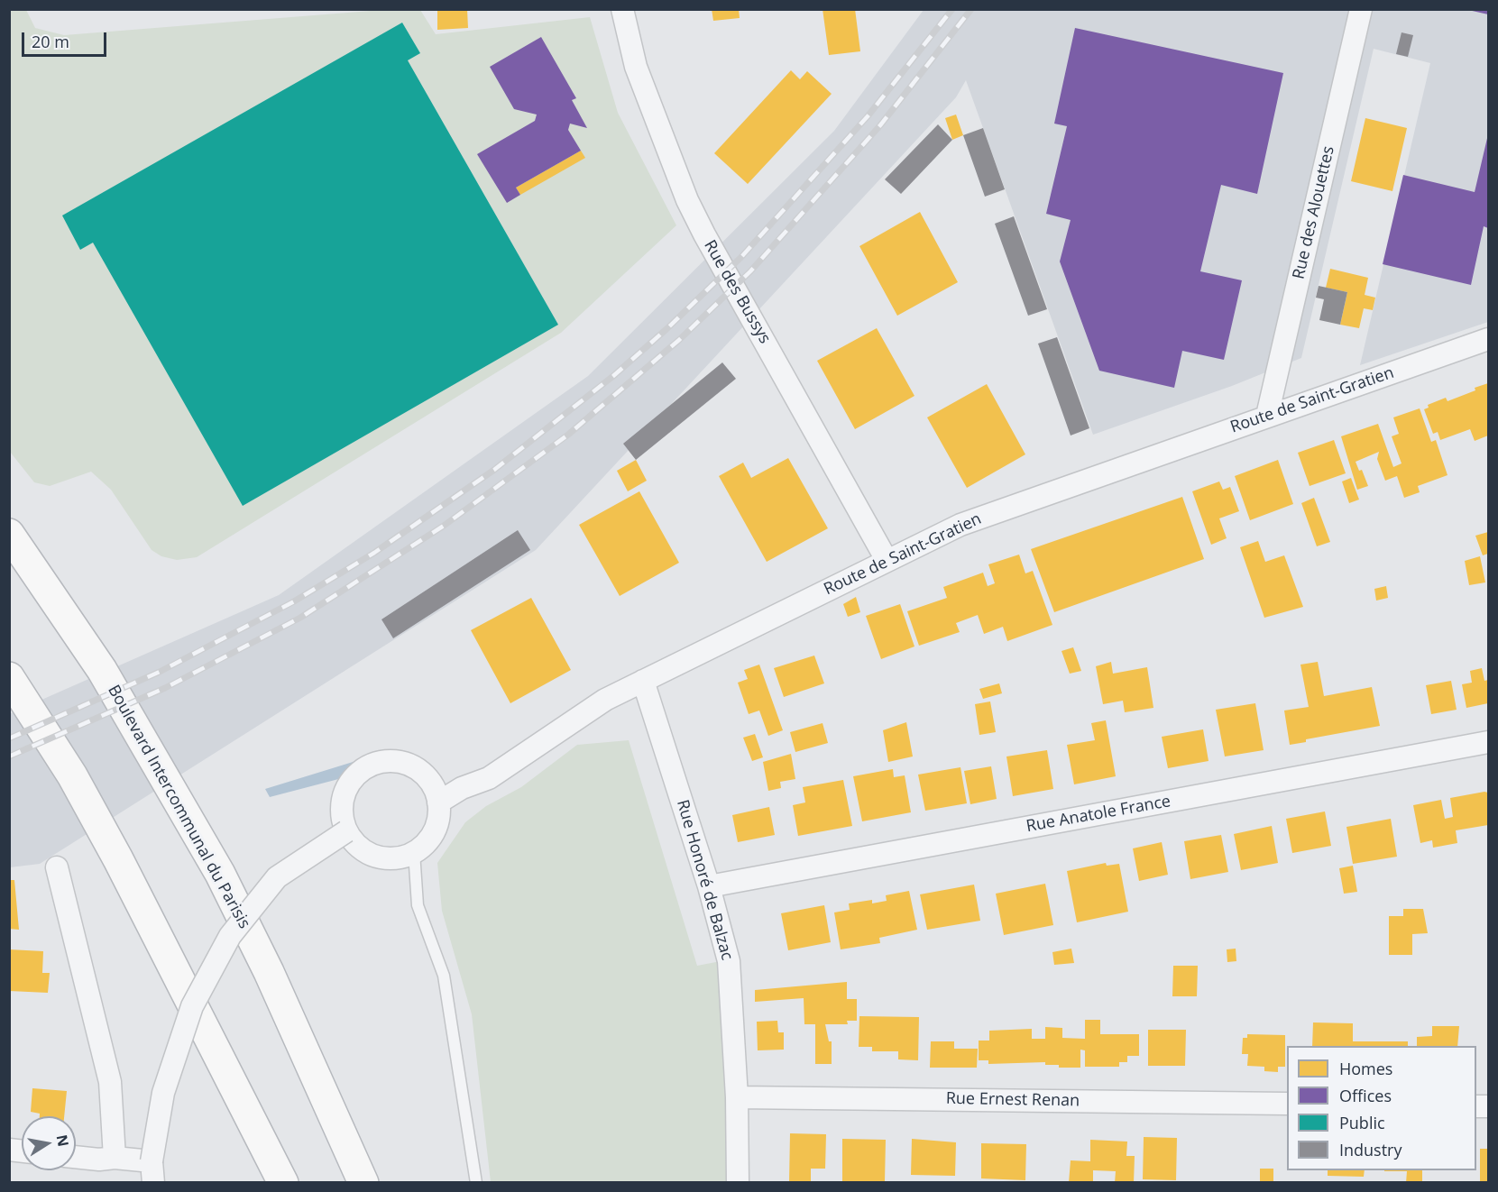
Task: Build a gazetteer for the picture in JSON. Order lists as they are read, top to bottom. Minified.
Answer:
{"streets":{"highway":["Boulevard Intercommunal du Parisis"],"street":["Rue des Alouettes","Rue des Bussys","Route de Saint-Gratien","Rue Anatole France","Rue Honoré de Balzac","Rue Ernest Renan"]},"crossings":[["Rue des Alouettes","Route de Saint-Gratien"],["Rue des Bussys","Route de Saint-Gratien"],["Route de Saint-Gratien","Rue Honoré de Balzac"],["Rue Anatole France","Rue Honoré de Balzac"],["Rue Honoré de Balzac","Rue Ernest Renan"]],"legend":["Homes","Offices","Public","Industry"],"scale_bar":"20 m","north":"right"}
